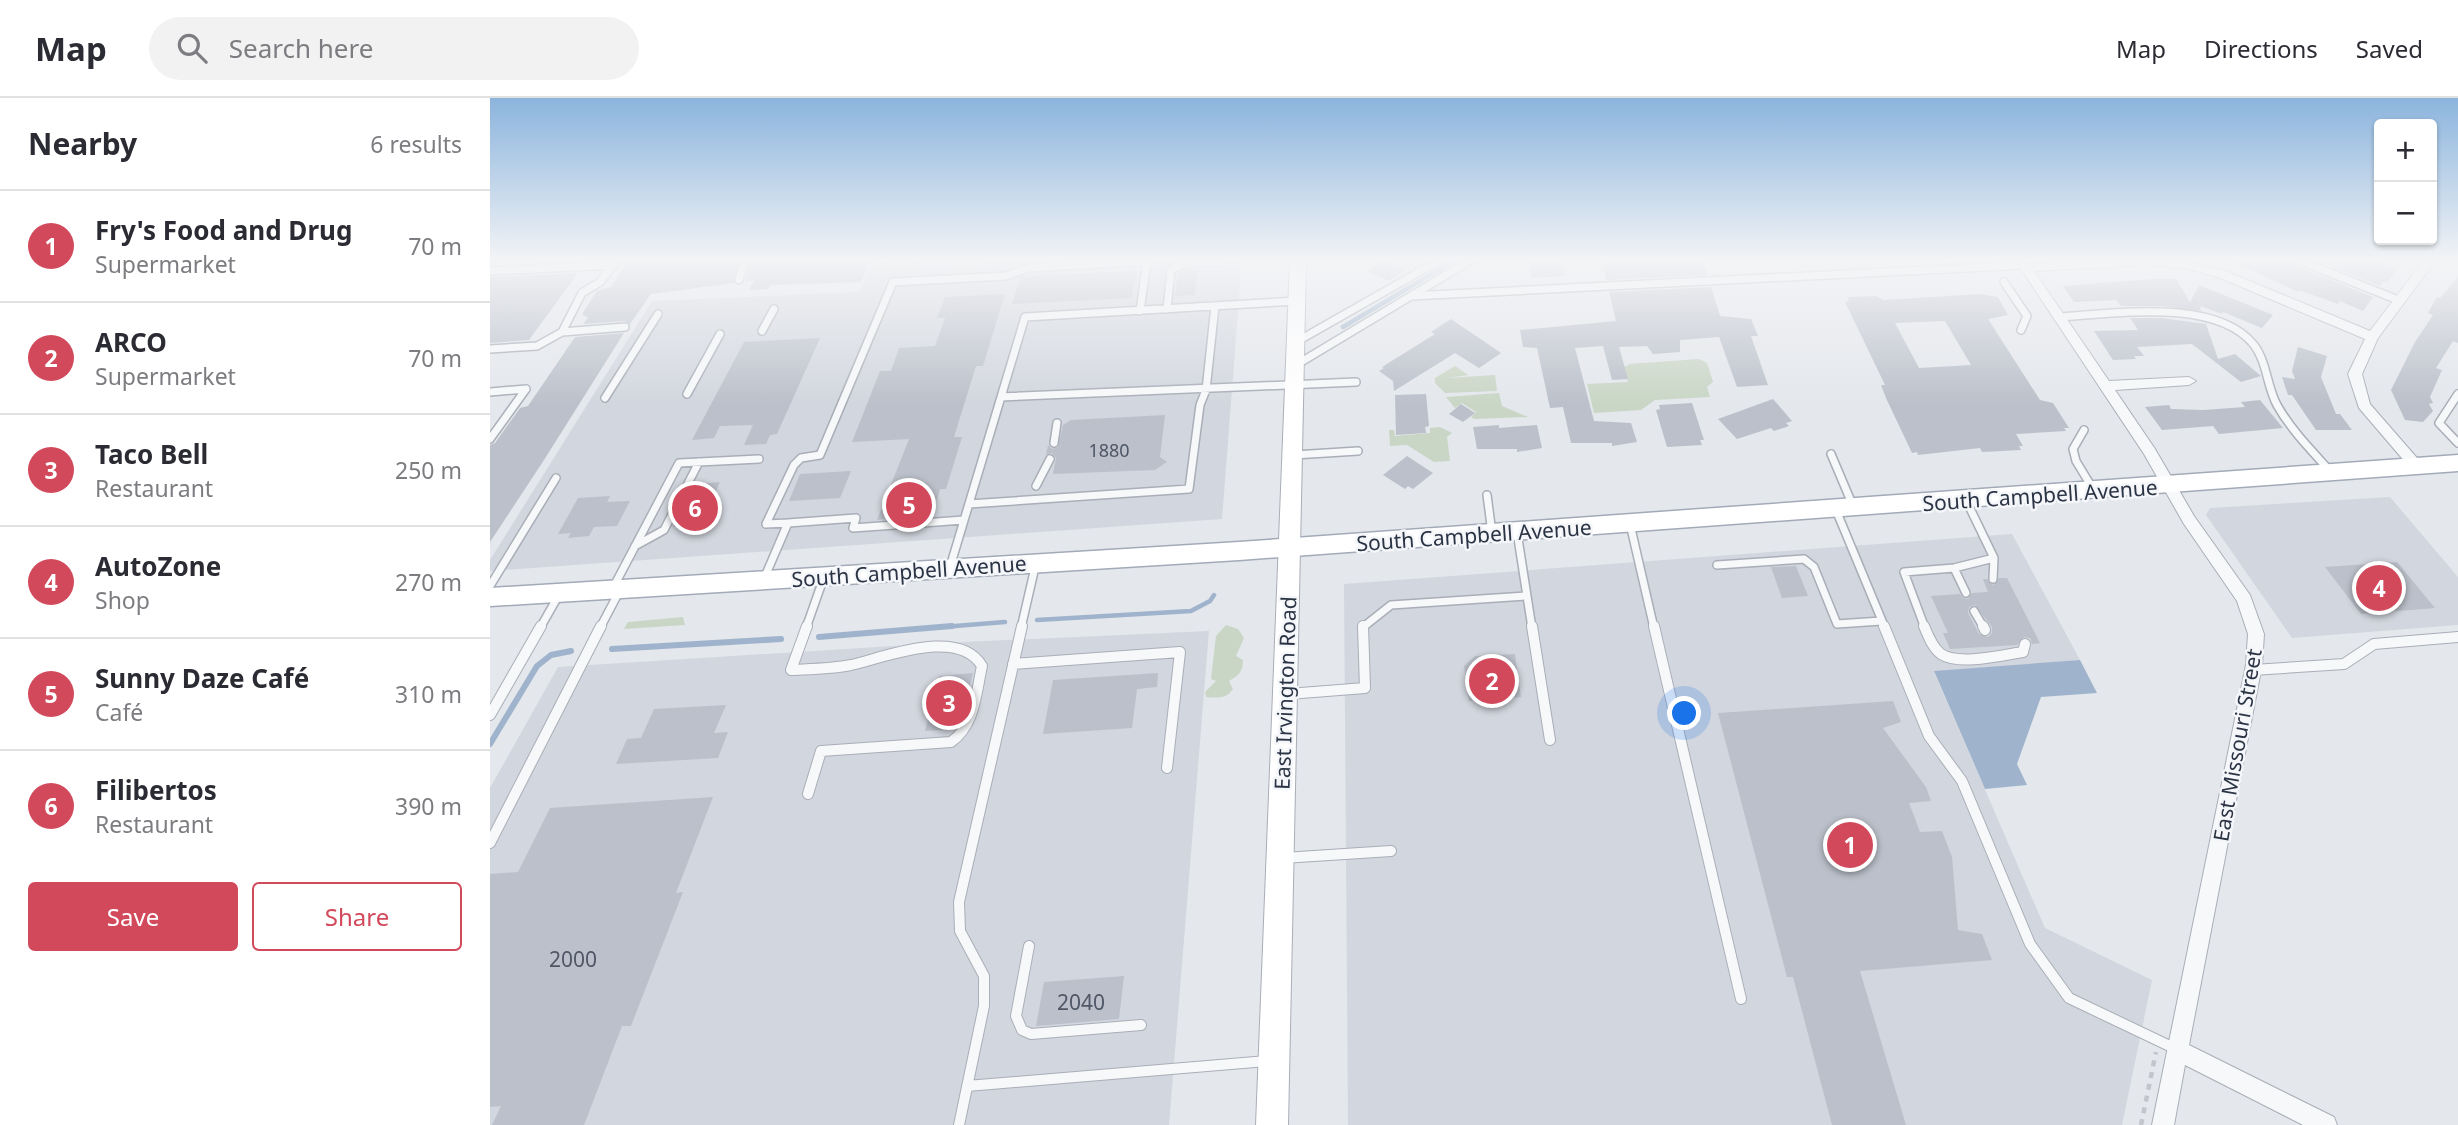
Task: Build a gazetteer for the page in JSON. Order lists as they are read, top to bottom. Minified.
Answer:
{"streets":{"main road":["South Campbell Avenue","East Irvington Road"],"street":["East Missouri Street"]},"crossings":[["South Campbell Avenue","East Irvington Road"],["South Campbell Avenue","East Missouri Street"]],"house_numbers":["1880","2000","2040"],"page":{"header":"Map","search":"Search here","nav":["Map","Directions","Saved"],"heading":["Nearby","6 results"],"map_buttons":["+","−"],"list":[{"mark":"1","name":"Fry's Food and Drug","note":"Supermarket","value":"70 m"},{"mark":"2","name":"ARCO","note":"Supermarket","value":"70 m"},{"mark":"3","name":"Taco Bell","note":"Restaurant","value":"250 m"},{"mark":"4","name":"AutoZone","note":"Shop","value":"270 m"},{"mark":"5","name":"Sunny Daze Café","note":"Café","value":"310 m"},{"mark":"6","name":"Filibertos","note":"Restaurant","value":"390 m"}],"pins":["5","6","4","2","3","1"],"buttons":["Save","Share"]}}
